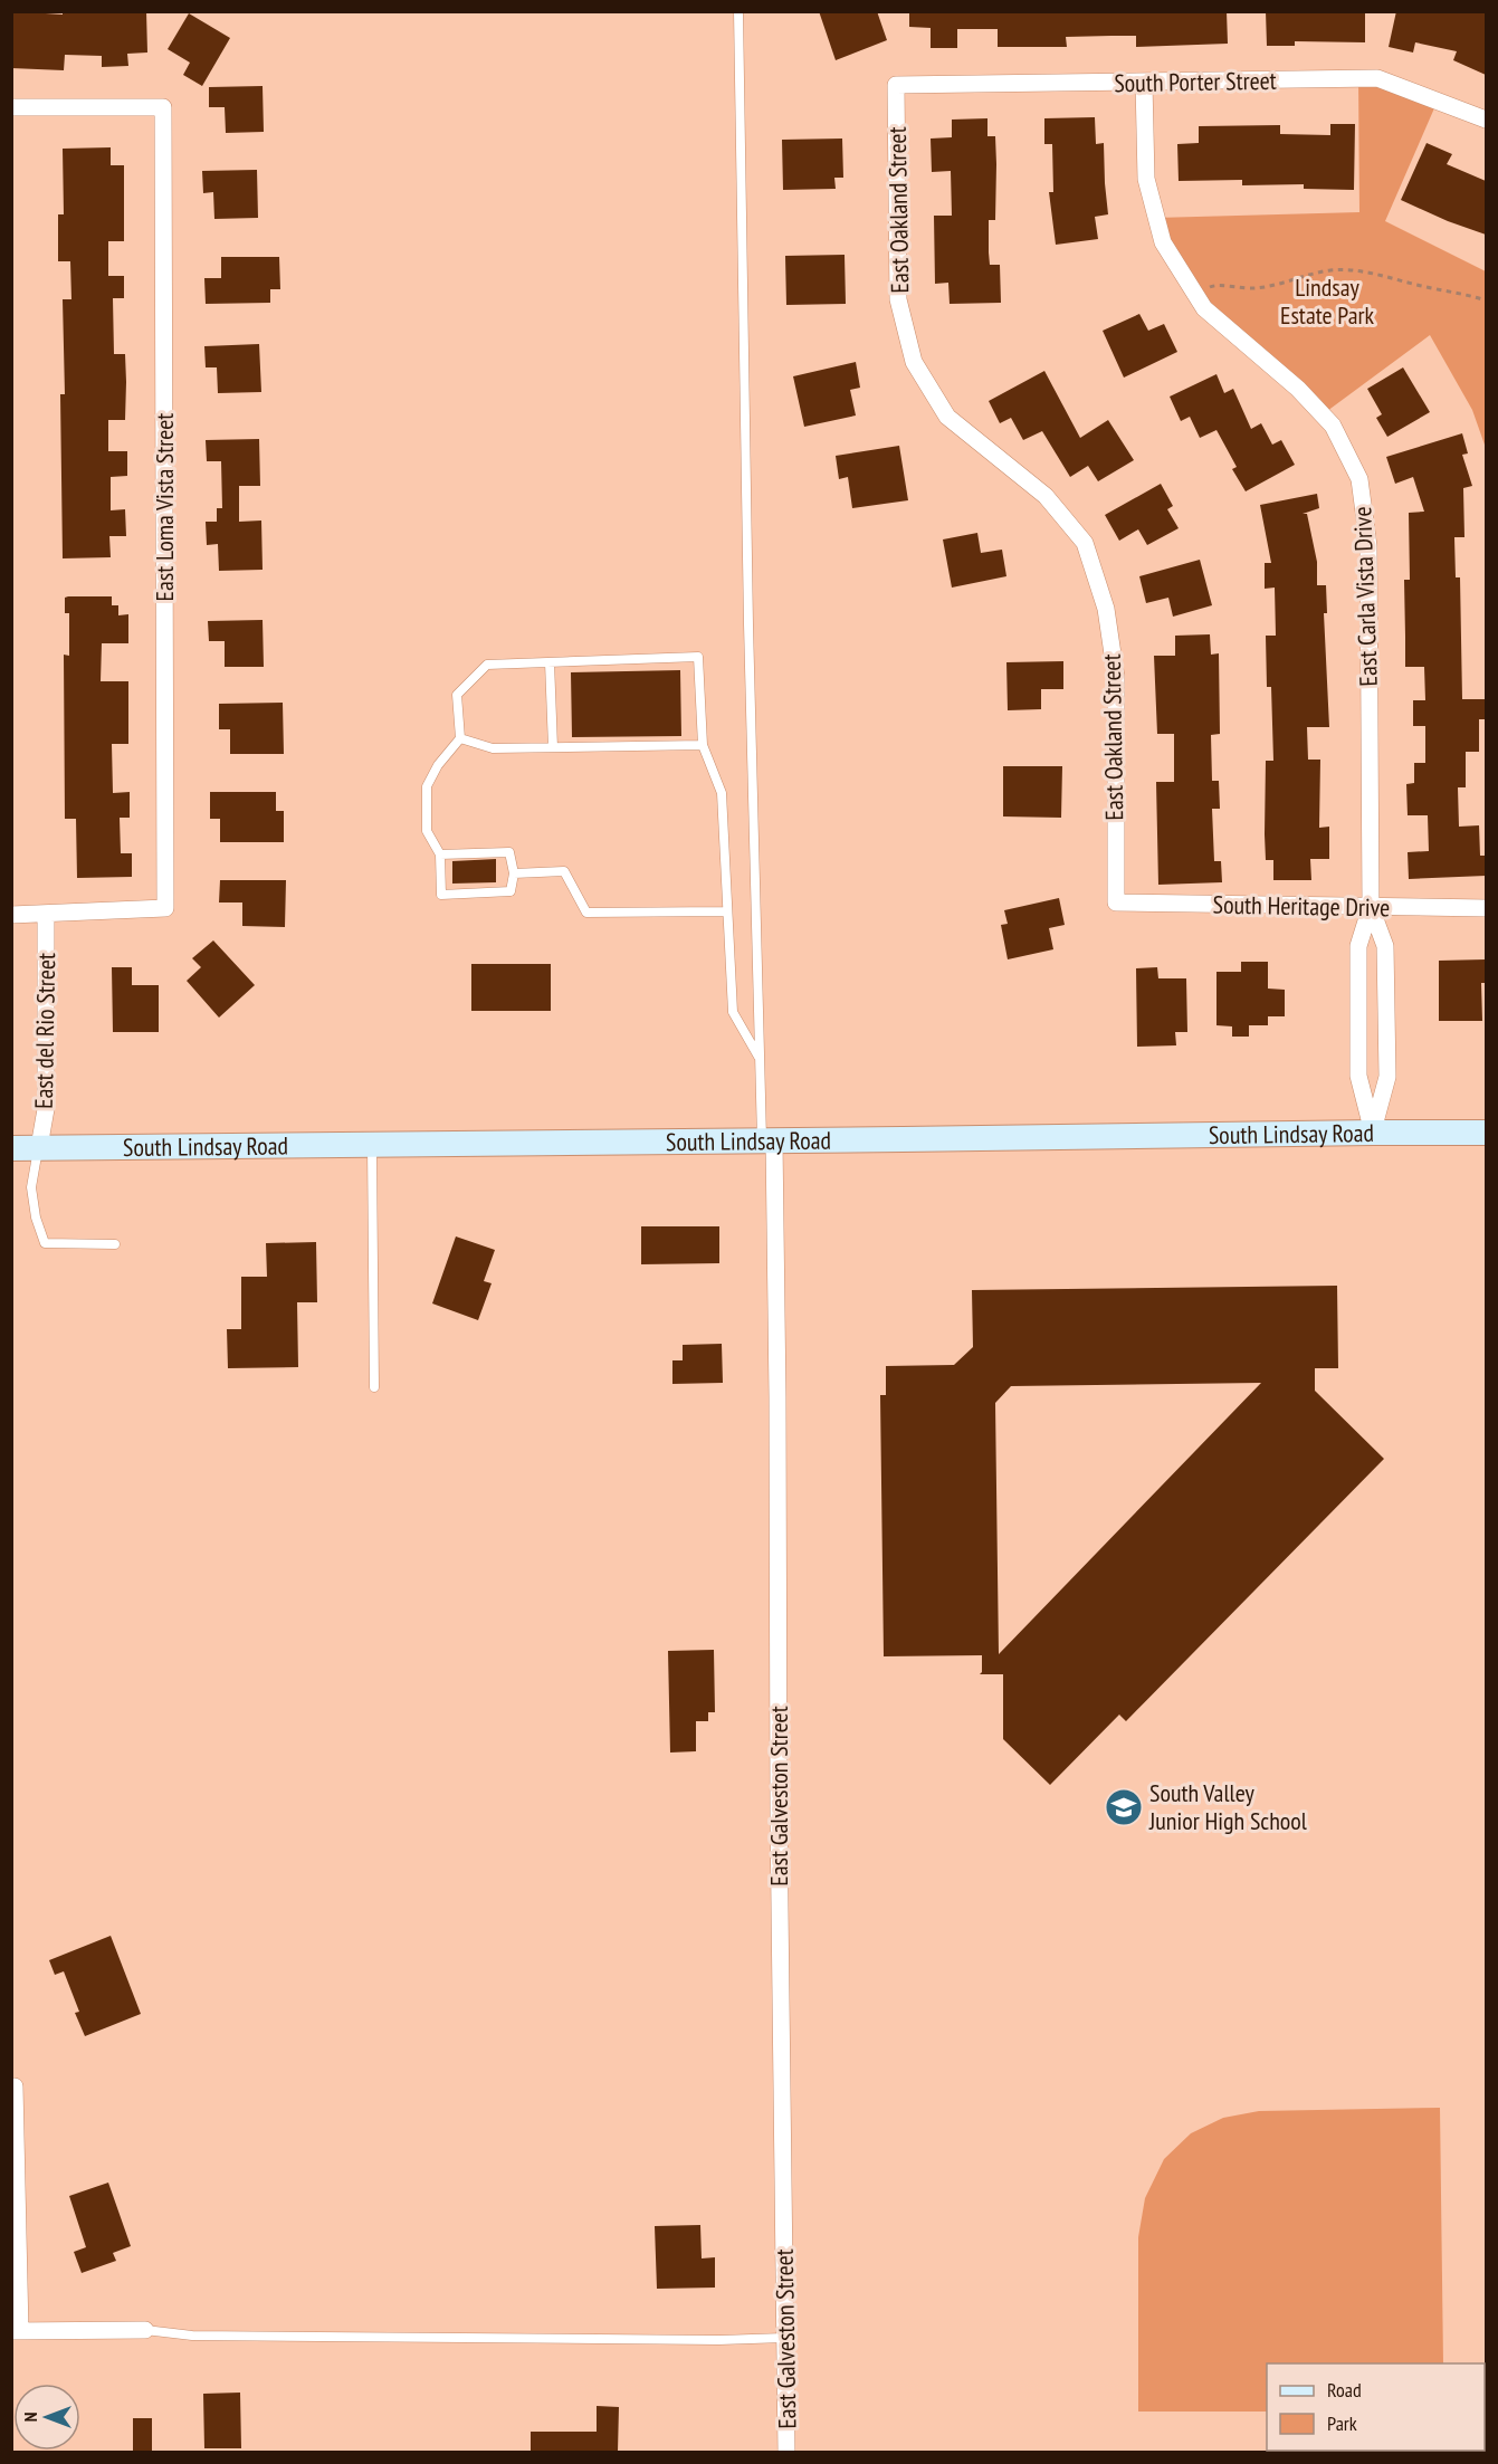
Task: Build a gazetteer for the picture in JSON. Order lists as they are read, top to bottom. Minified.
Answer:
{"streets":{"main road":["South Lindsay Road"],"street":["South Porter Street","East Oakland Street","East Loma Vista Street","East Carla Vista Drive","South Heritage Drive","East del Rio Street","East Galveston Street"]},"crossings":[["South Porter Street","East Oakland Street"],["South Porter Street","East Carla Vista Drive"],["East Oakland Street","South Heritage Drive"],["East Loma Vista Street","East del Rio Street"],["East Carla Vista Drive","South Heritage Drive"],["East Carla Vista Drive","South Lindsay Road"],["East del Rio Street","South Lindsay Road"],["South Lindsay Road","East Galveston Street"]],"parks":["Lindsay Estate Park"],"places":{"school or university":["South Valley Junior High School"]},"legend":["Road","Park"],"north":"left"}
